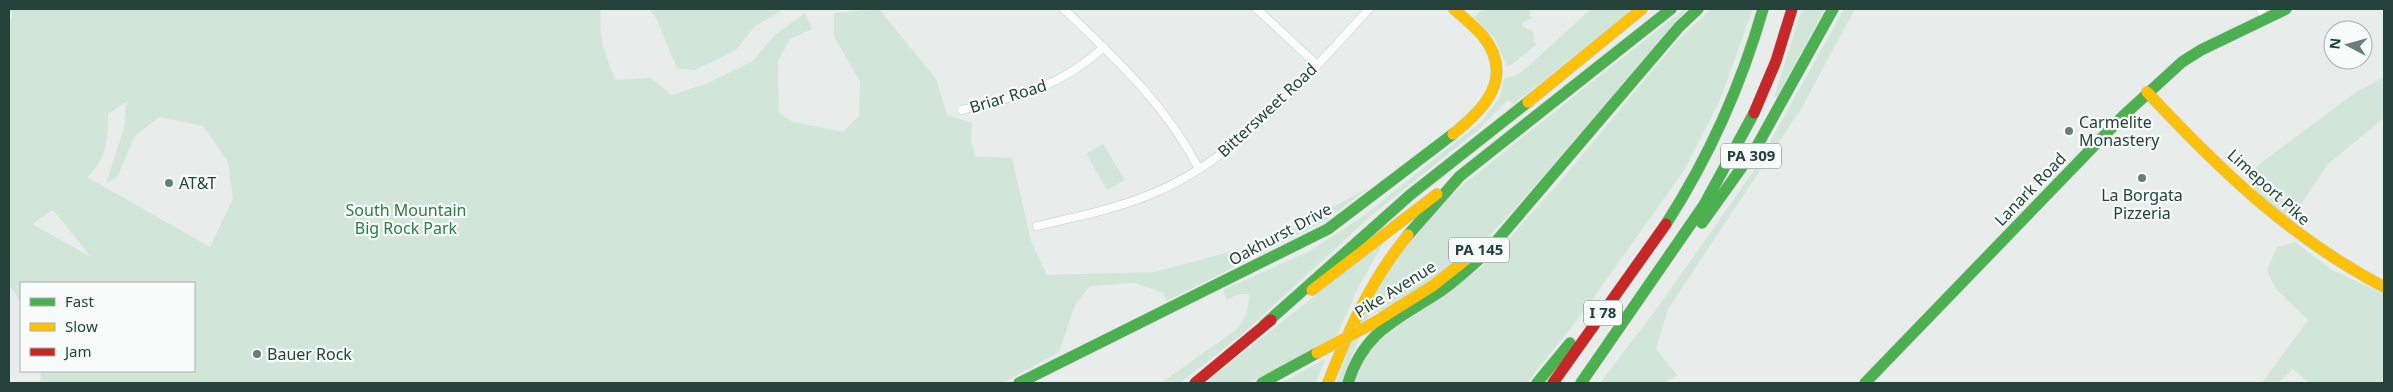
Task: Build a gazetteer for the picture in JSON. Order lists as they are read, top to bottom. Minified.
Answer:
{"streets":{"main road":["PA 309","Limeport Pike","Lanark Road","Oakhurst Drive","PA 145","Pike Avenue","I 78"],"street":["Briar Road","Bittersweet Road"]},"crossings":[["PA 309","I 78"],["Limeport Pike","Lanark Road"],["PA 145","Pike Avenue"]],"parks":["South Mountain Big Rock Park"],"places":["Carmelite Monastery","La Borgata Pizzeria","AT&T","Bauer Rock"],"legend":["Fast","Slow","Jam"],"north":"left"}
